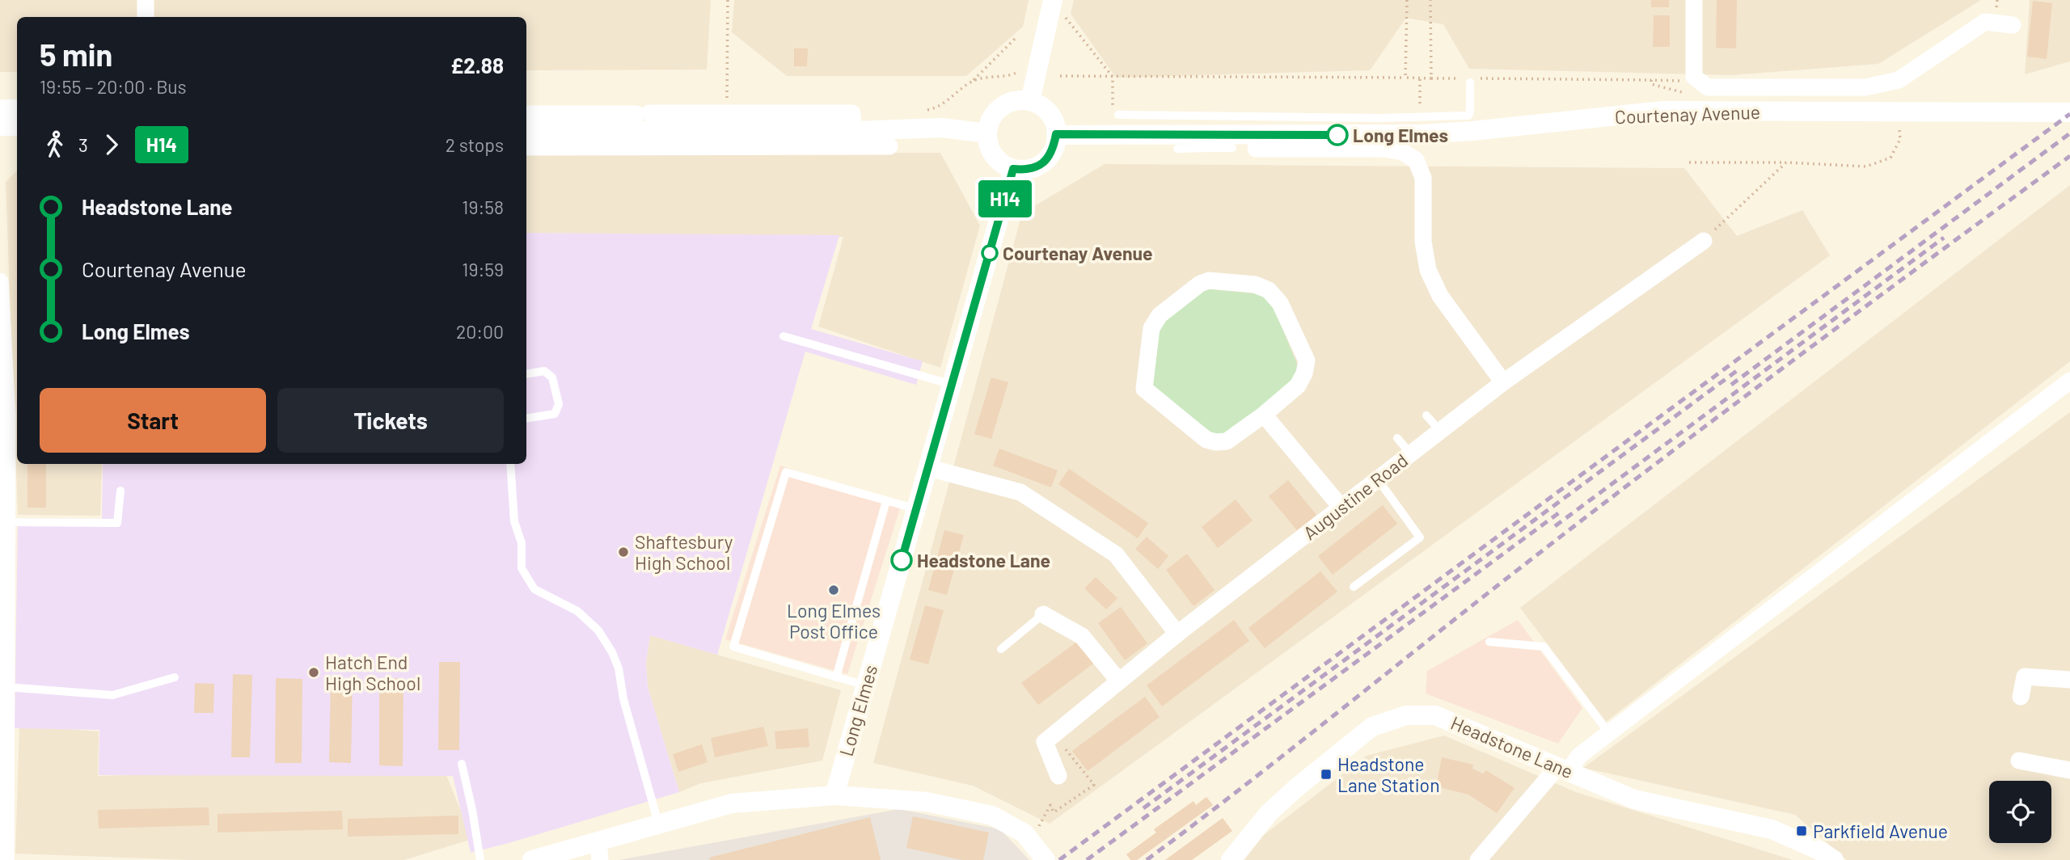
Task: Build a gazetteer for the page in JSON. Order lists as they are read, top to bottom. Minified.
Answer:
{"streets":{"street":["Courtenay Avenue","Augustine Road","Long Elmes","Headstone Lane"]},"crossings":[["Courtenay Avenue","Long Elmes"]],"places":{"other":["Long Elmes","Courtenay Avenue","Shaftesbury High School","Headstone Lane","Long Elmes Post Office","Hatch End High School"],"transit":["Headstone Lane Station","Parkfield Avenue"]},"lines":["bus line H14"],"page":{"on_map":"H14","heading":["5 min","19:55 – 20:00 · Bus","£2.88"],"legs":["3","H14","2 stops"],"list":[{"name":"Headstone Lane","value":"19:58"},{"name":"Courtenay Avenue","value":"19:59"},{"name":"Long Elmes","value":"20:00"}],"buttons":["Start","Tickets"]}}
